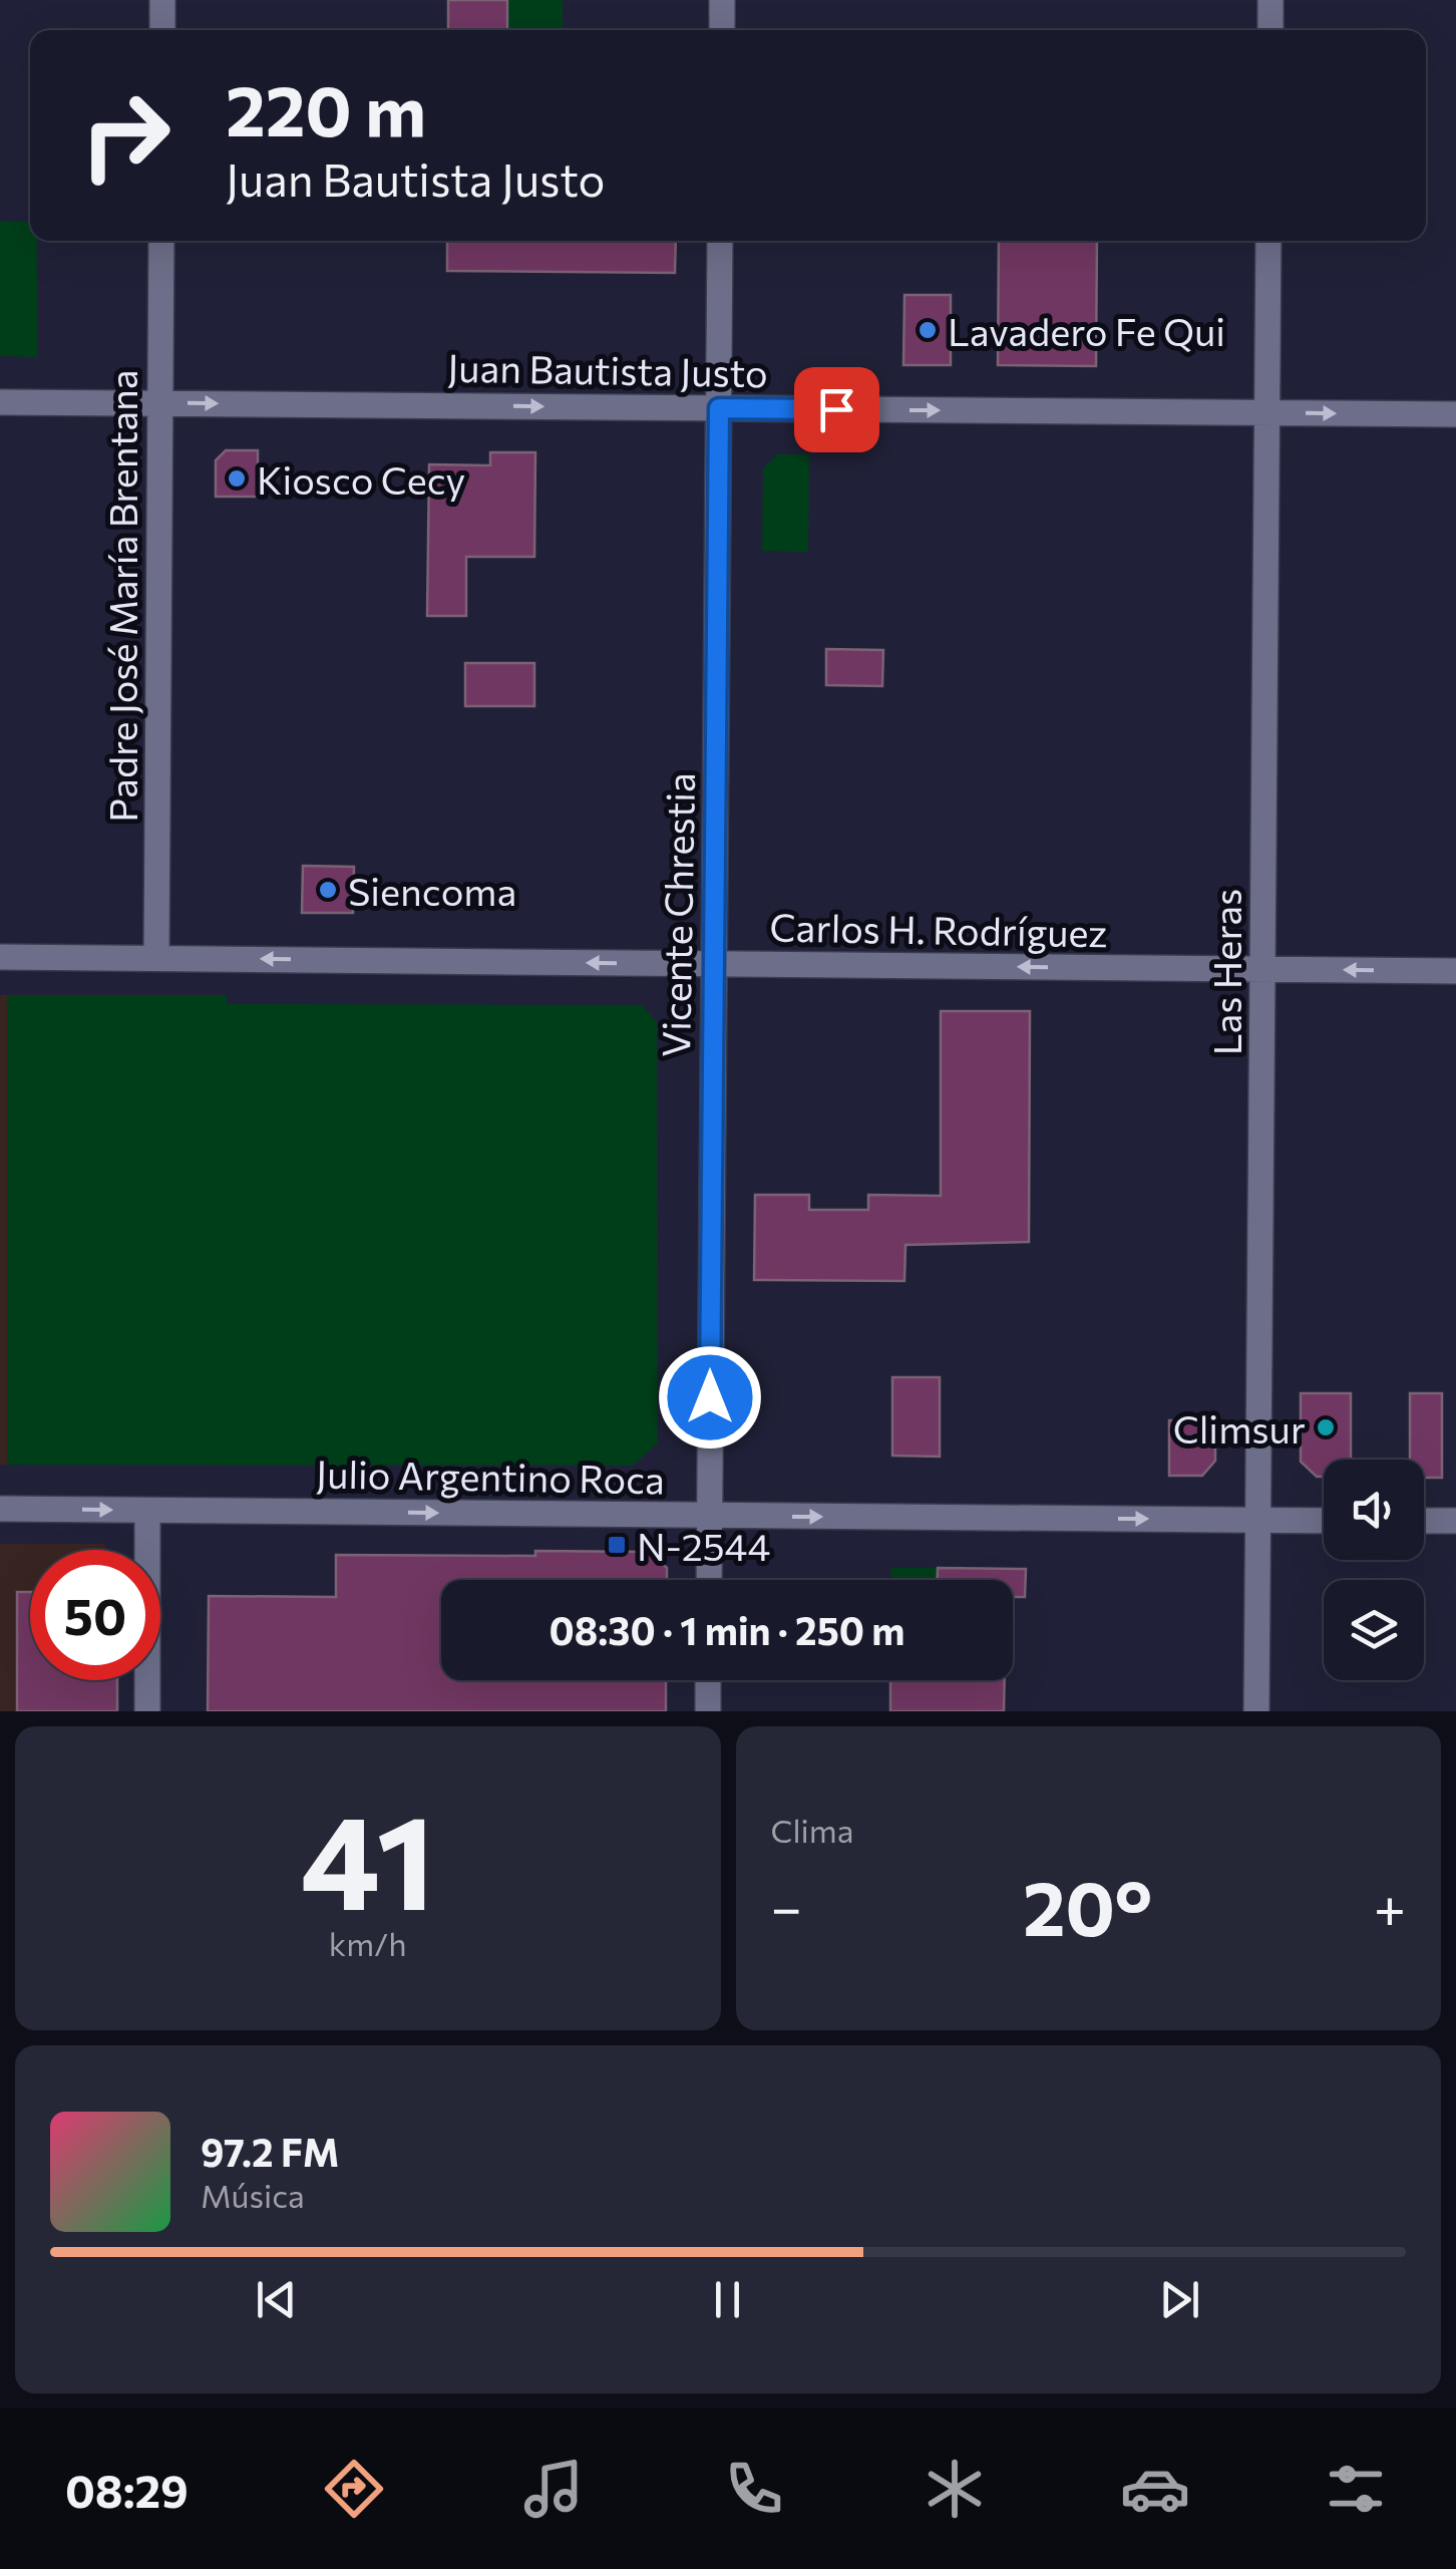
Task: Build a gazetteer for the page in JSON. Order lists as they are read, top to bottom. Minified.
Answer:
{"streets":{"street":["Juan Bautista Justo","Padre José María Brentana","Vicente Chrestia","Carlos H. Rodríguez","Las Heras","Julio Argentino Roca"]},"crossings":[["Juan Bautista Justo","Padre José María Brentana"],["Juan Bautista Justo","Vicente Chrestia"],["Juan Bautista Justo","Las Heras"],["Padre José María Brentana","Carlos H. Rodríguez"],["Vicente Chrestia","Carlos H. Rodríguez"],["Vicente Chrestia","Julio Argentino Roca"],["Carlos H. Rodríguez","Las Heras"],["Las Heras","Julio Argentino Roca"]],"one_way":["Juan Bautista Justo","Carlos H. Rodríguez","Julio Argentino Roca"],"places":{"other":["Lavadero Fe Qui","Kiosco Cecy","Siencoma","Climsur"],"transit":["N-2544"]},"page":{"turn":["220 m","Juan Bautista Justo"],"limit":"50","trip":"08:30 · 1 min · 250 m","tile":[["41","km/h"],"Clima"],"heat":["−","20°","+"],"song":["97.2 FM","Música"],"tabs":"08:29"}}
